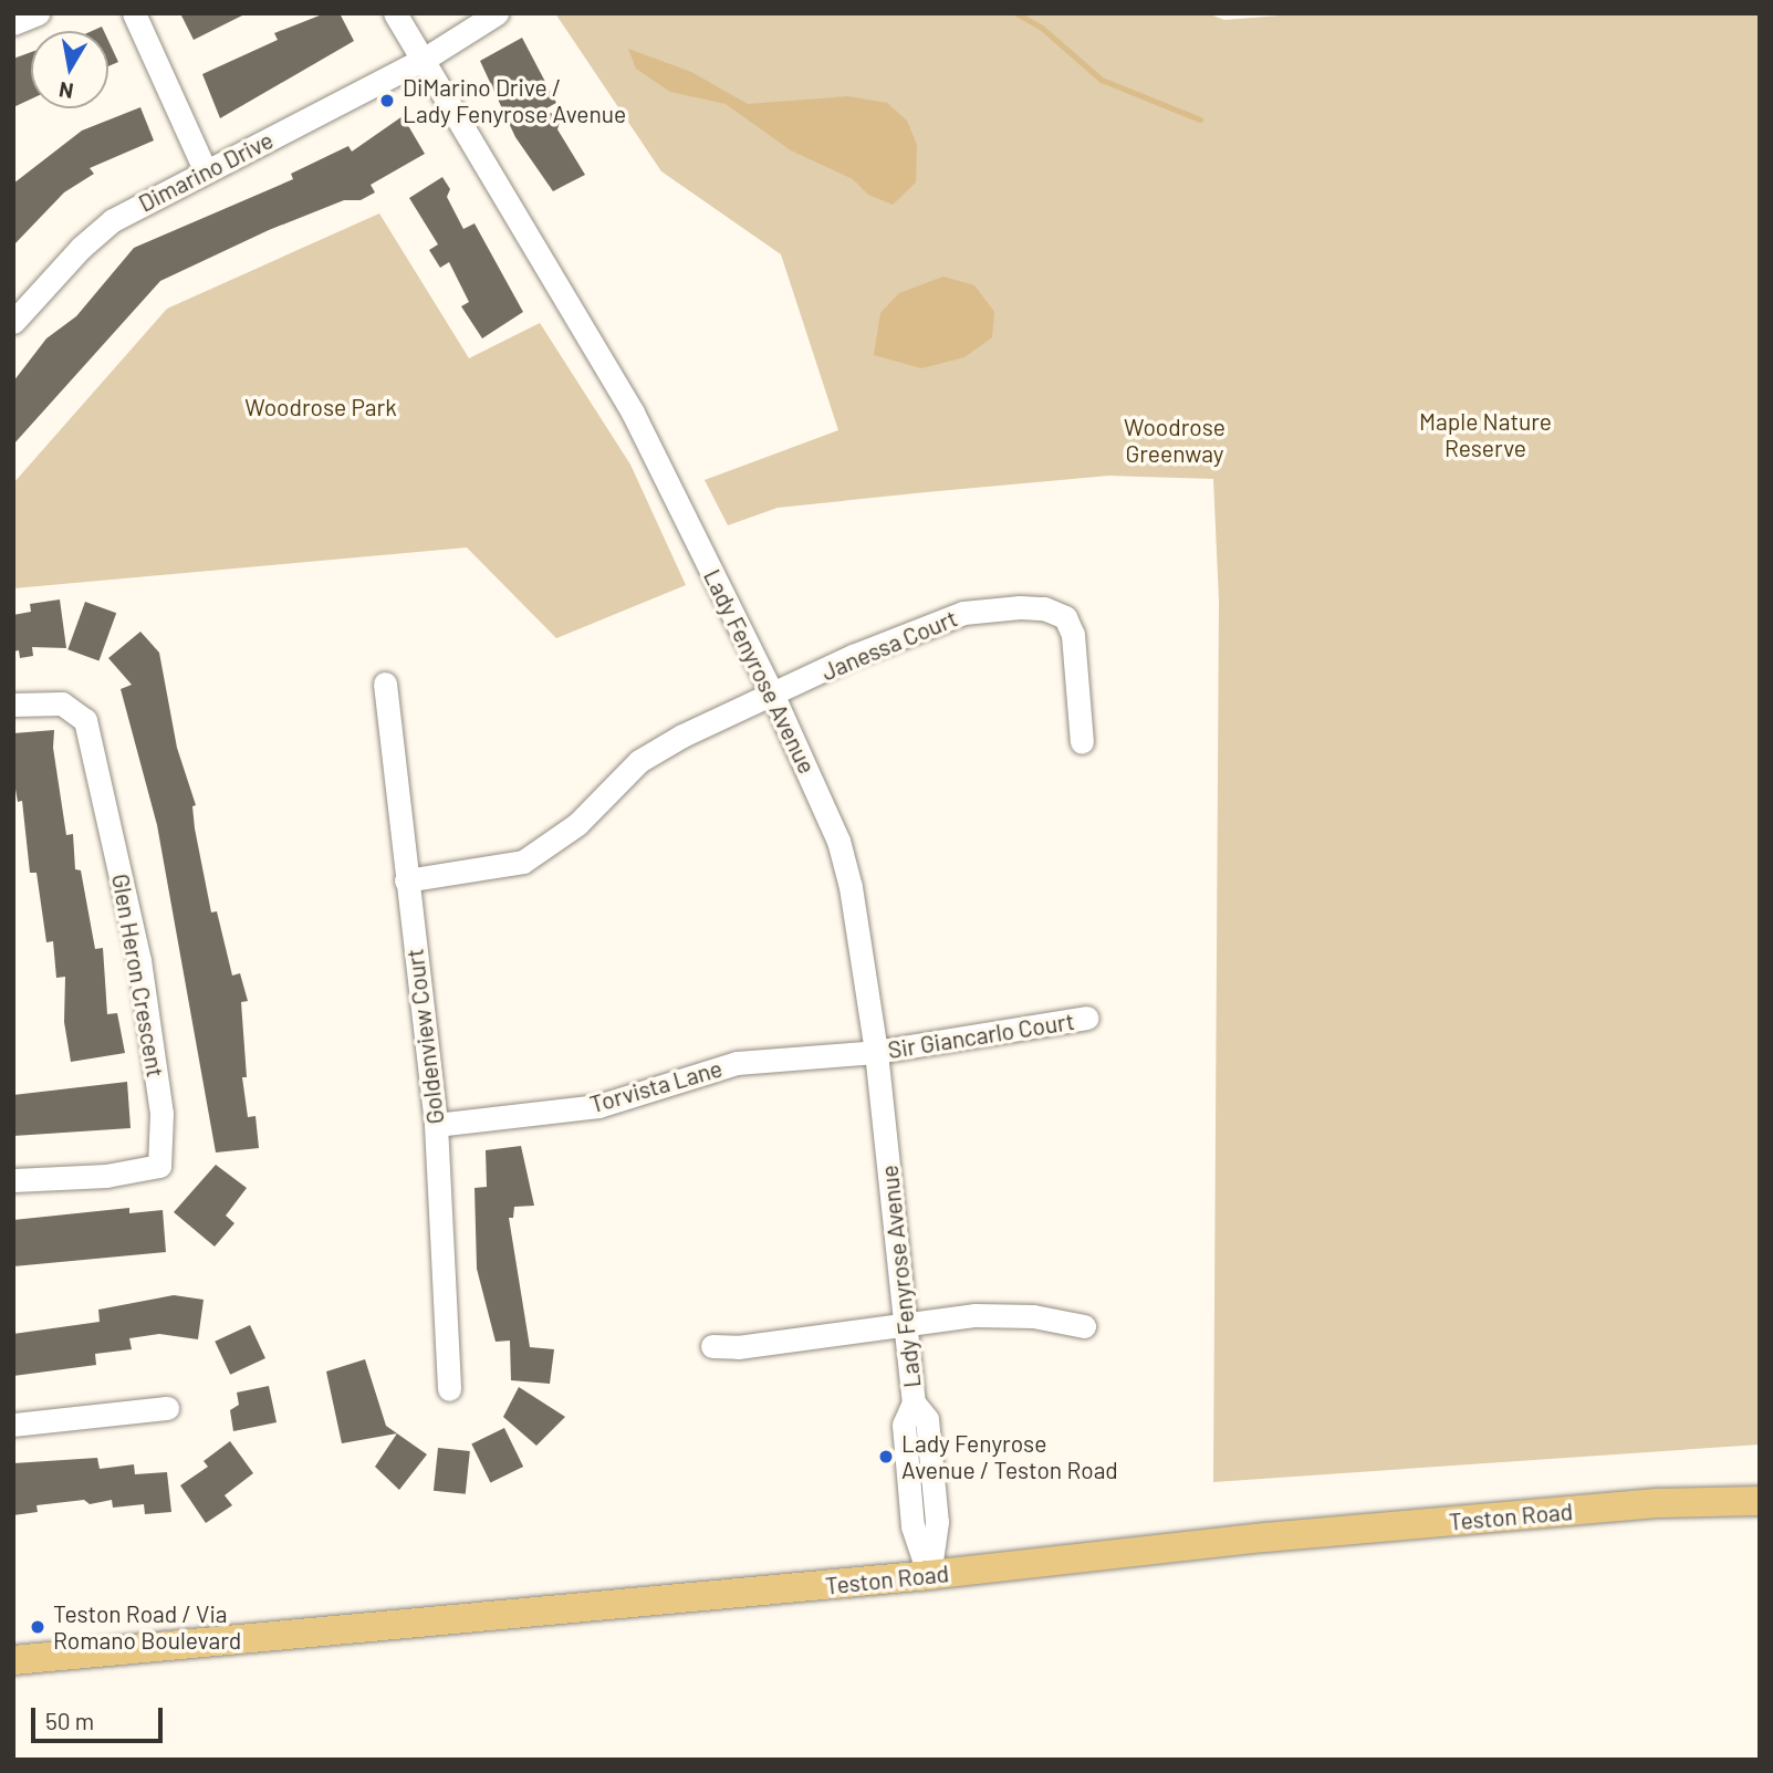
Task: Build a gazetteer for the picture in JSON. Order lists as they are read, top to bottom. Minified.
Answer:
{"streets":{"main road":["Teston Road"],"street":["Dimarino Drive","Janessa Court","Lady Fenyrose Avenue","Glen Heron Crescent","Sir Giancarlo Court","Goldenview Court","Torvista Lane"]},"crossings":[["Dimarino Drive","Lady Fenyrose Avenue"],["Janessa Court","Lady Fenyrose Avenue"],["Janessa Court","Goldenview Court"],["Lady Fenyrose Avenue","Sir Giancarlo Court"],["Lady Fenyrose Avenue","Torvista Lane"],["Lady Fenyrose Avenue","Teston Road"],["Sir Giancarlo Court","Torvista Lane"],["Goldenview Court","Torvista Lane"]],"parks":["Woodrose Park","Maple Nature Reserve","Woodrose Greenway"],"places":["DiMarino Drive / Lady Fenyrose Avenue","Lady Fenyrose Avenue / Teston Road","Teston Road / Via Romano Boulevard"],"scale_bar":"50 m","north":"bottom"}
